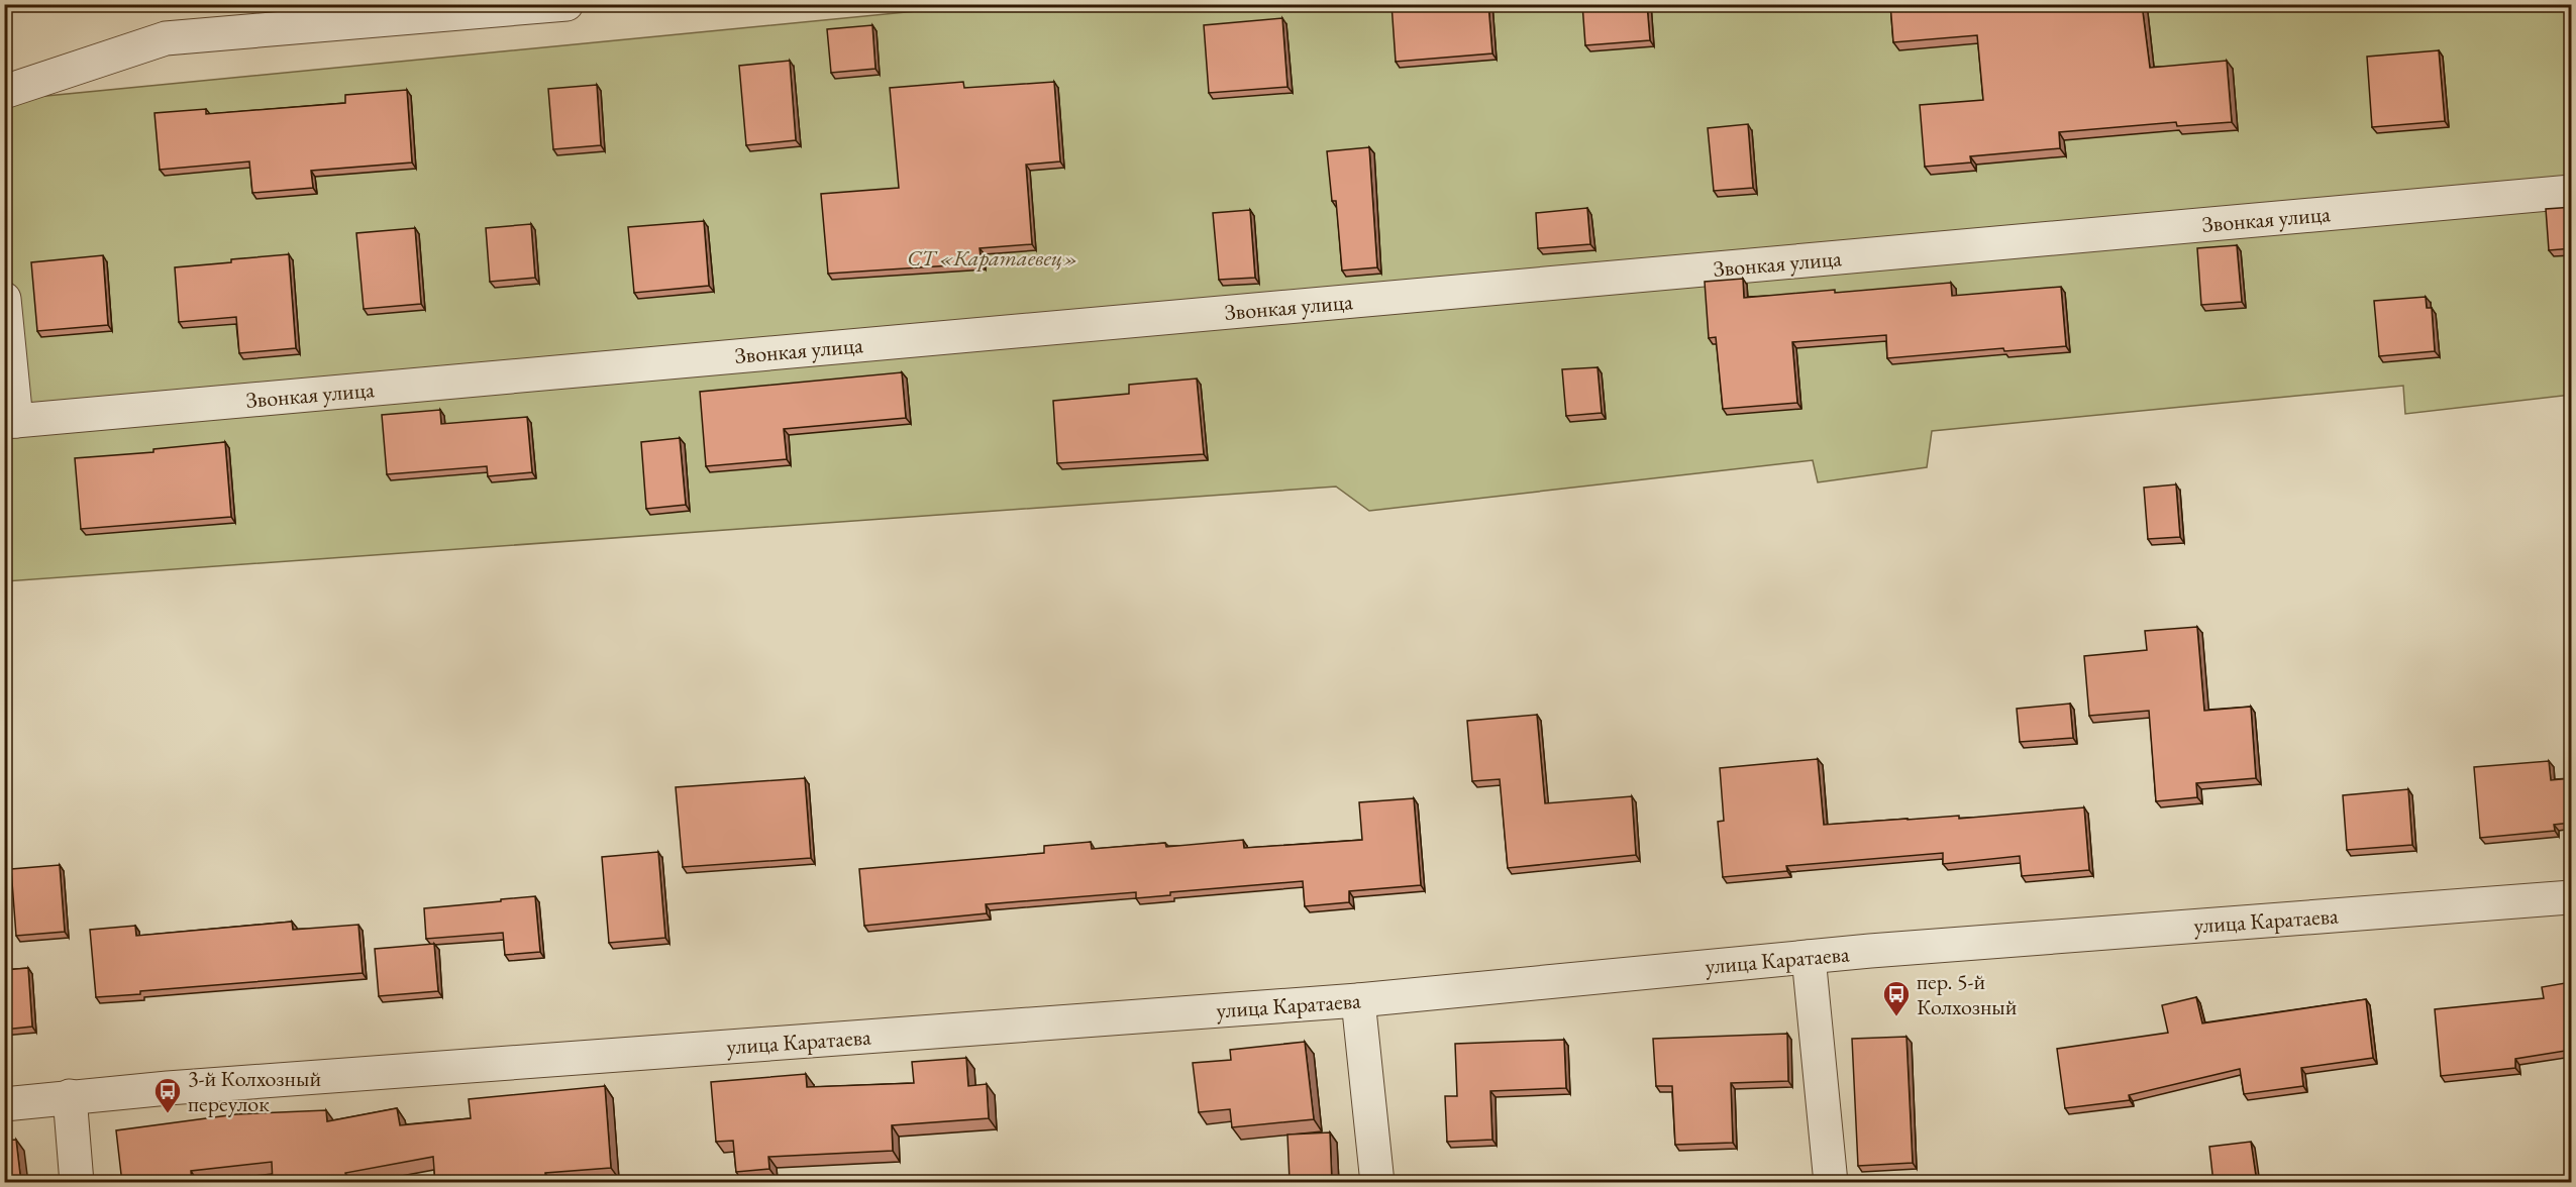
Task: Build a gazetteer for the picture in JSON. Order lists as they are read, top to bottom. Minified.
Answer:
{"streets":{"street":["Звонкая улица","улица Каратаева"]},"parks":["СТ «Каратаевец»"],"places":{"bus stop":["пер. 5-й Колхозный","3-й Колхозный переулок"]}}
